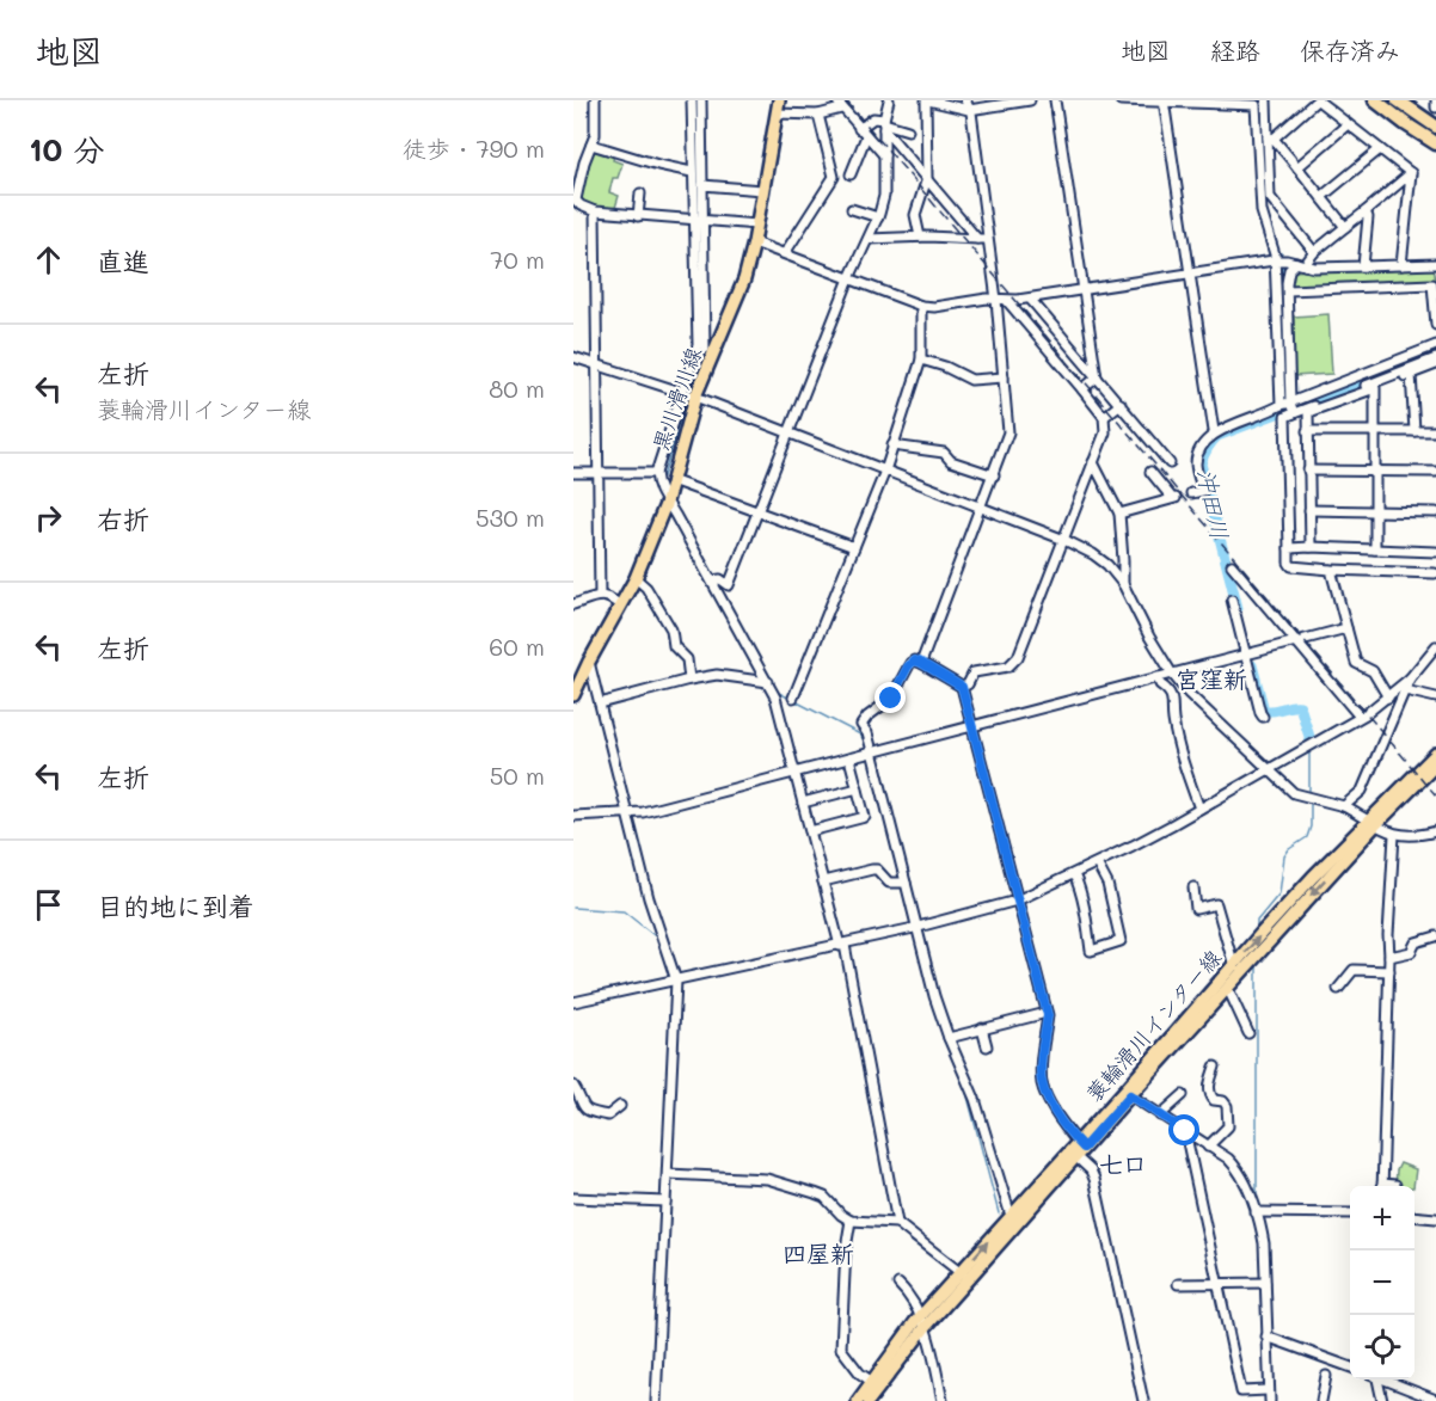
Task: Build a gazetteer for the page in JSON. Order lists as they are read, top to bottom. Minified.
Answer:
{"streets":{"main road":["黒川滑川線","蓑輪滑川インター線"]},"districts":["宮窪新","七口","四屋新"],"water":["沖田川"],"page":{"header":"地図","nav":["地図","経路","保存済み"],"heading":["10 分","徒歩 · 790 m"],"list":[["直進","70 m"],["左折","蓑輪滑川インター線","80 m"],["右折","530 m"],["左折","60 m"],["左折","50 m"],"目的地に到着"],"map_buttons":["+","−"]}}
